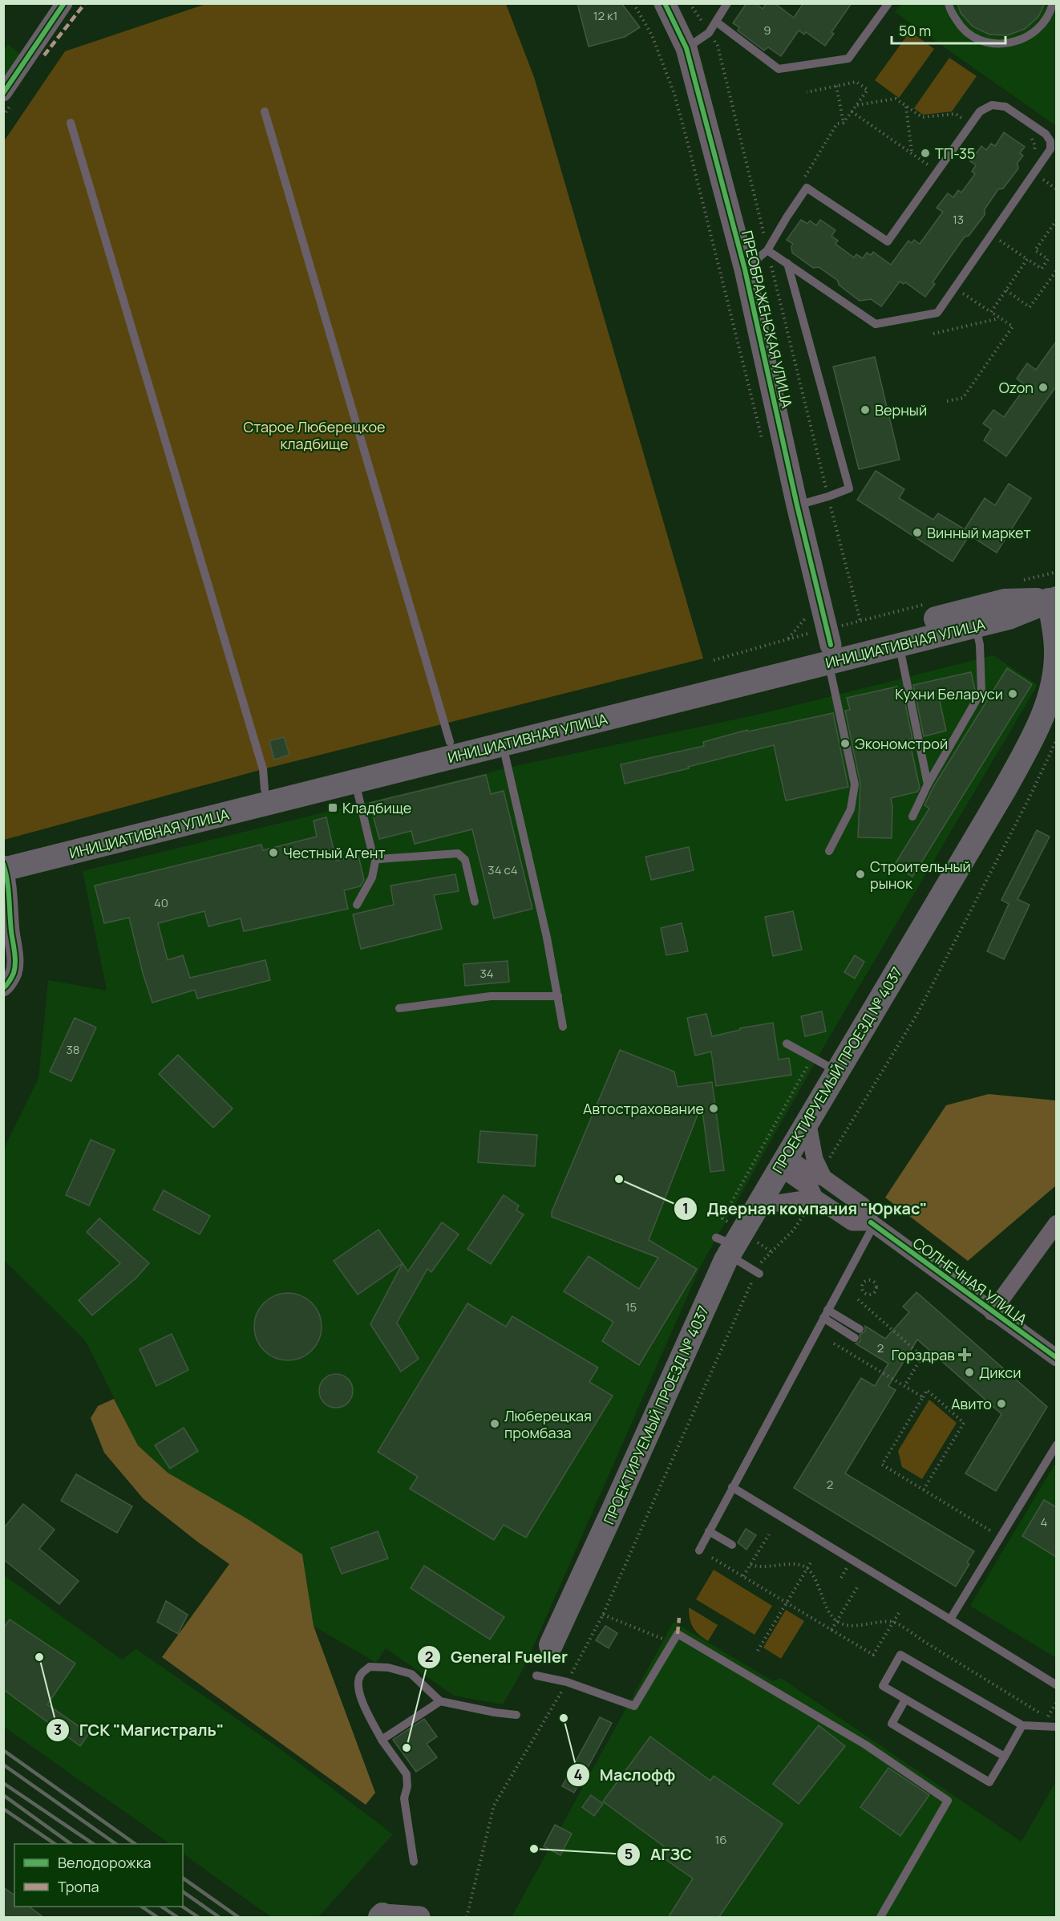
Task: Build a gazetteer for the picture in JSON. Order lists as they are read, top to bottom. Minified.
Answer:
{"streets":{"main road":["ИНИЦИАТИВНАЯ УЛИЦА","ПРОЕКТИРУЕМЫЙ ПРОЕЗД № 4037"],"street":["ПРЕОБРАЖЕНСКАЯ УЛИЦА","СОЛНЕЧНАЯ УЛИЦА"]},"crossings":[["ПРЕОБРАЖЕНСКАЯ УЛИЦА","ИНИЦИАТИВНАЯ УЛИЦА"],["ИНИЦИАТИВНАЯ УЛИЦА","ПРОЕКТИРУЕМЫЙ ПРОЕЗД № 4037"]],"parks":["Старое Люберецкое кладбище"],"places":{"other":["ТП-35","Ozon","Верный","Винный маркет","Кухни Беларуси","Экономстрой","Честный Агент","Строительный рынок","Автострахование","Дверная компания \"Юркас\"","Дикси","Авито","Люберецкая промбаза","ГСК \"Магистраль\"","Маслофф","General Fueller","АГЗС"],"transit":["Кладбище"],"health":["Горздрав"]},"house_numbers":["12 к1","9","13","34 с4","40","34","38","15","2","2","4","16"],"legend":["Велодорожка","Тропа"],"scale_bar":"50 m"}
